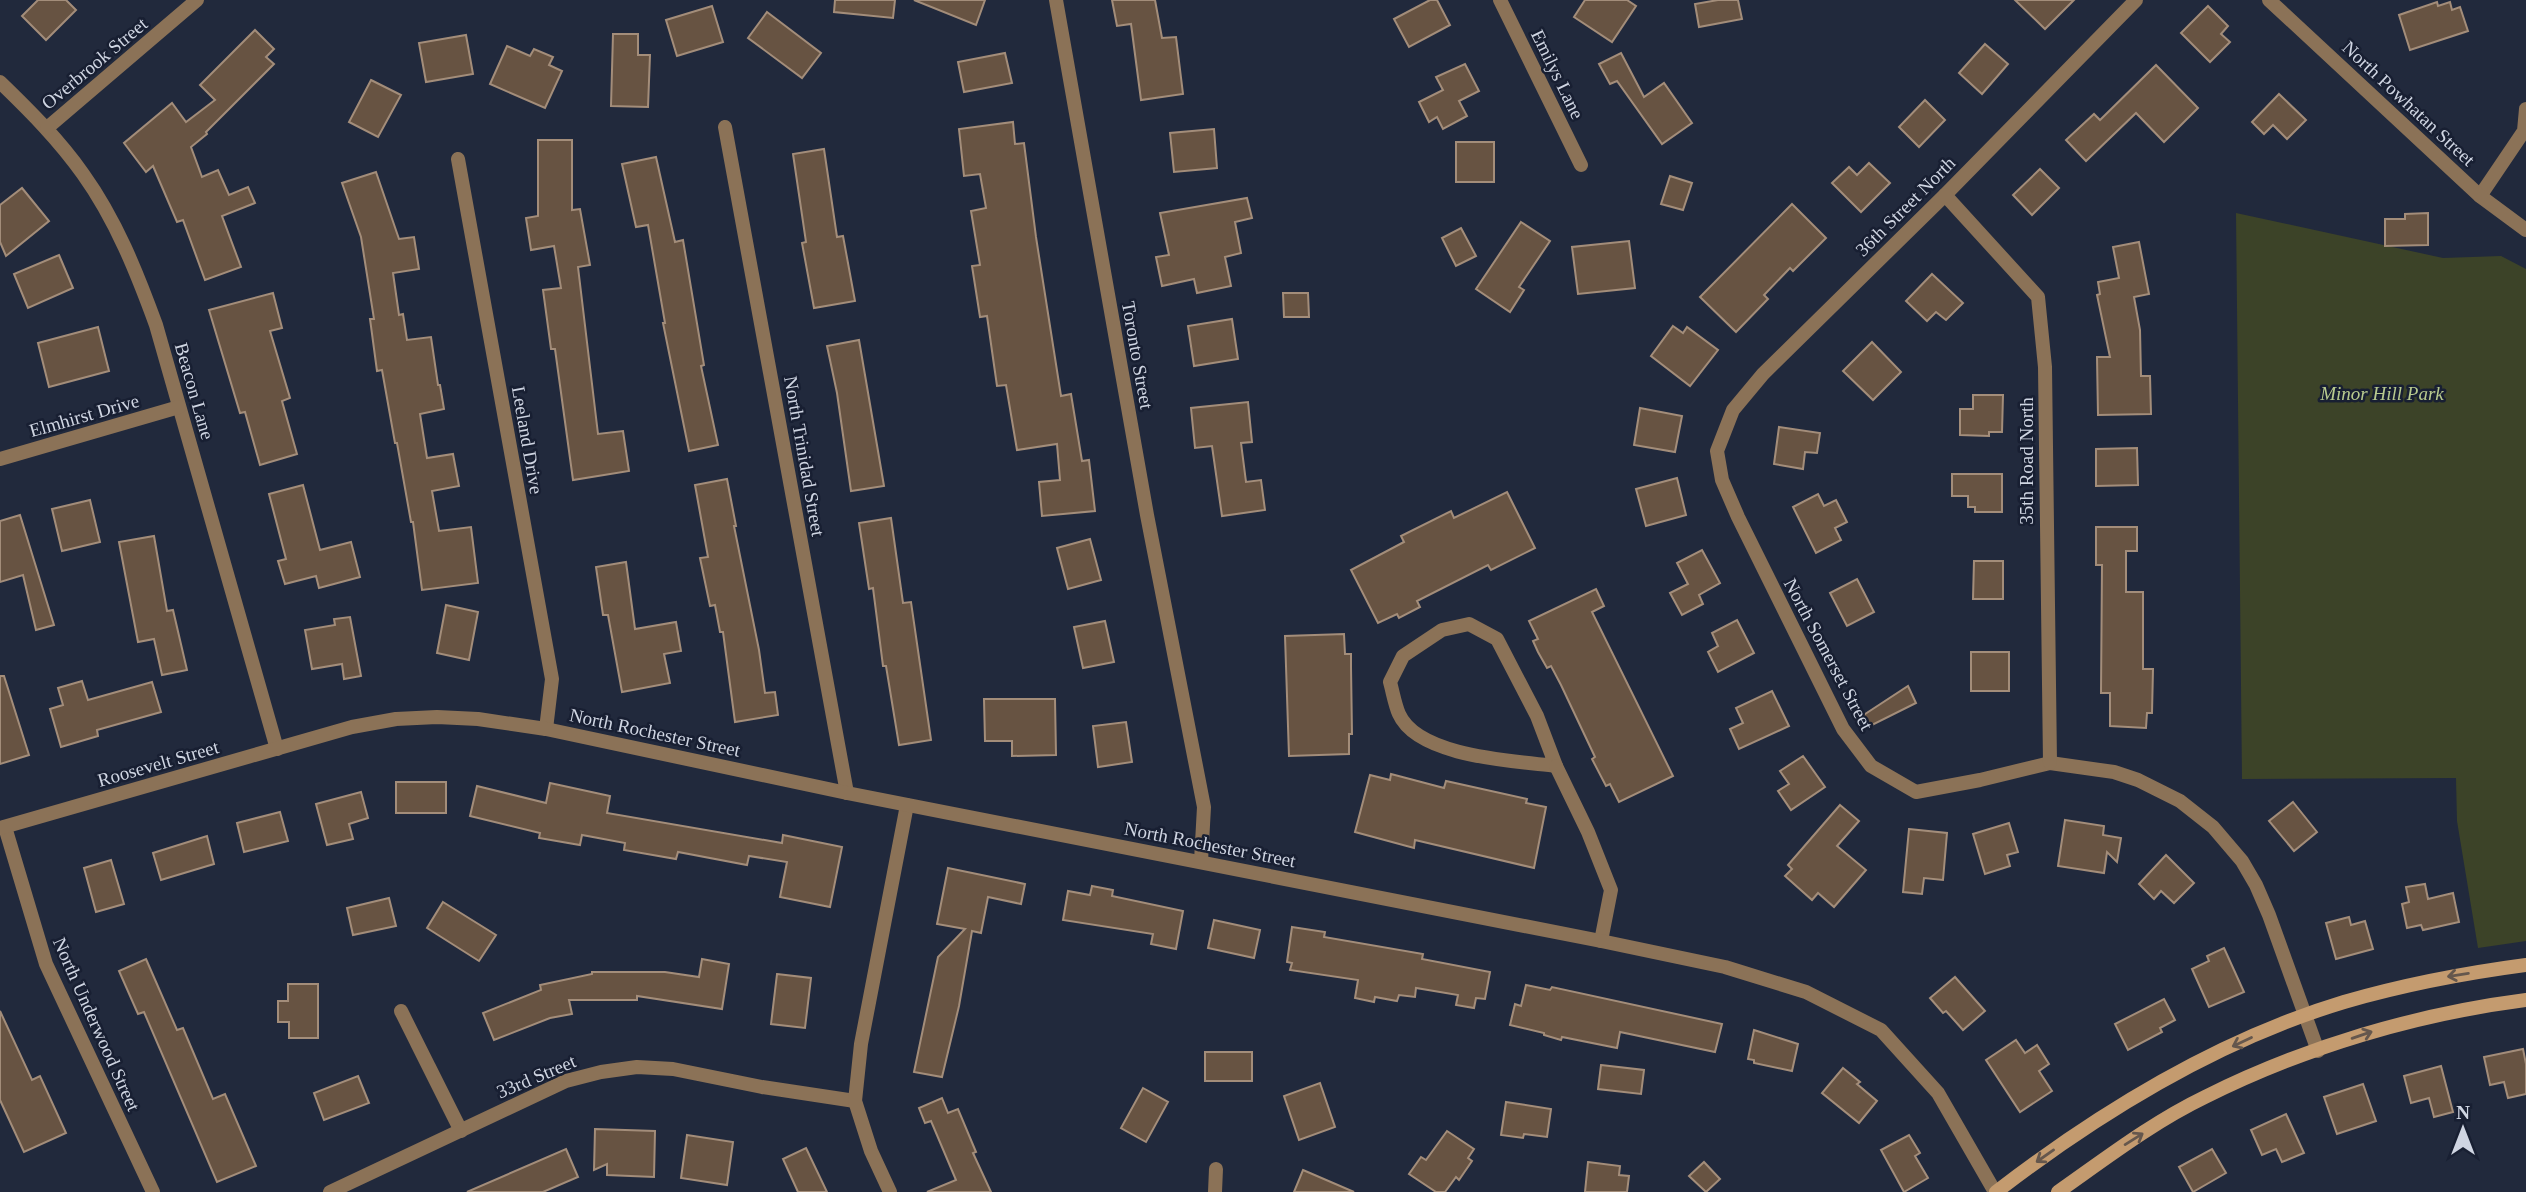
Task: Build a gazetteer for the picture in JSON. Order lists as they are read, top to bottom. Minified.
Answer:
{"streets":{"street":["Overbrook Street","Emilys Lane","North Powhatan Street","36th Street North","Toronto Street","Beacon Lane","Elmhirst Drive","Leeland Drive","North Trinidad Street","35th Road North","North Somerset Street","North Rochester Street","Roosevelt Street","North Underwood Street","33rd Street"]},"crossings":[["Overbrook Street","Beacon Lane"],["36th Street North","35th Road North"],["36th Street North","North Somerset Street"],["Toronto Street","North Rochester Street"],["Beacon Lane","Elmhirst Drive"],["Beacon Lane","Roosevelt Street"],["Leeland Drive","North Rochester Street"],["North Trinidad Street","North Rochester Street"],["35th Road North","North Somerset Street"],["North Rochester Street","Roosevelt Street"],["Roosevelt Street","North Underwood Street"]],"parks":["Minor Hill Park"],"north":"top"}
